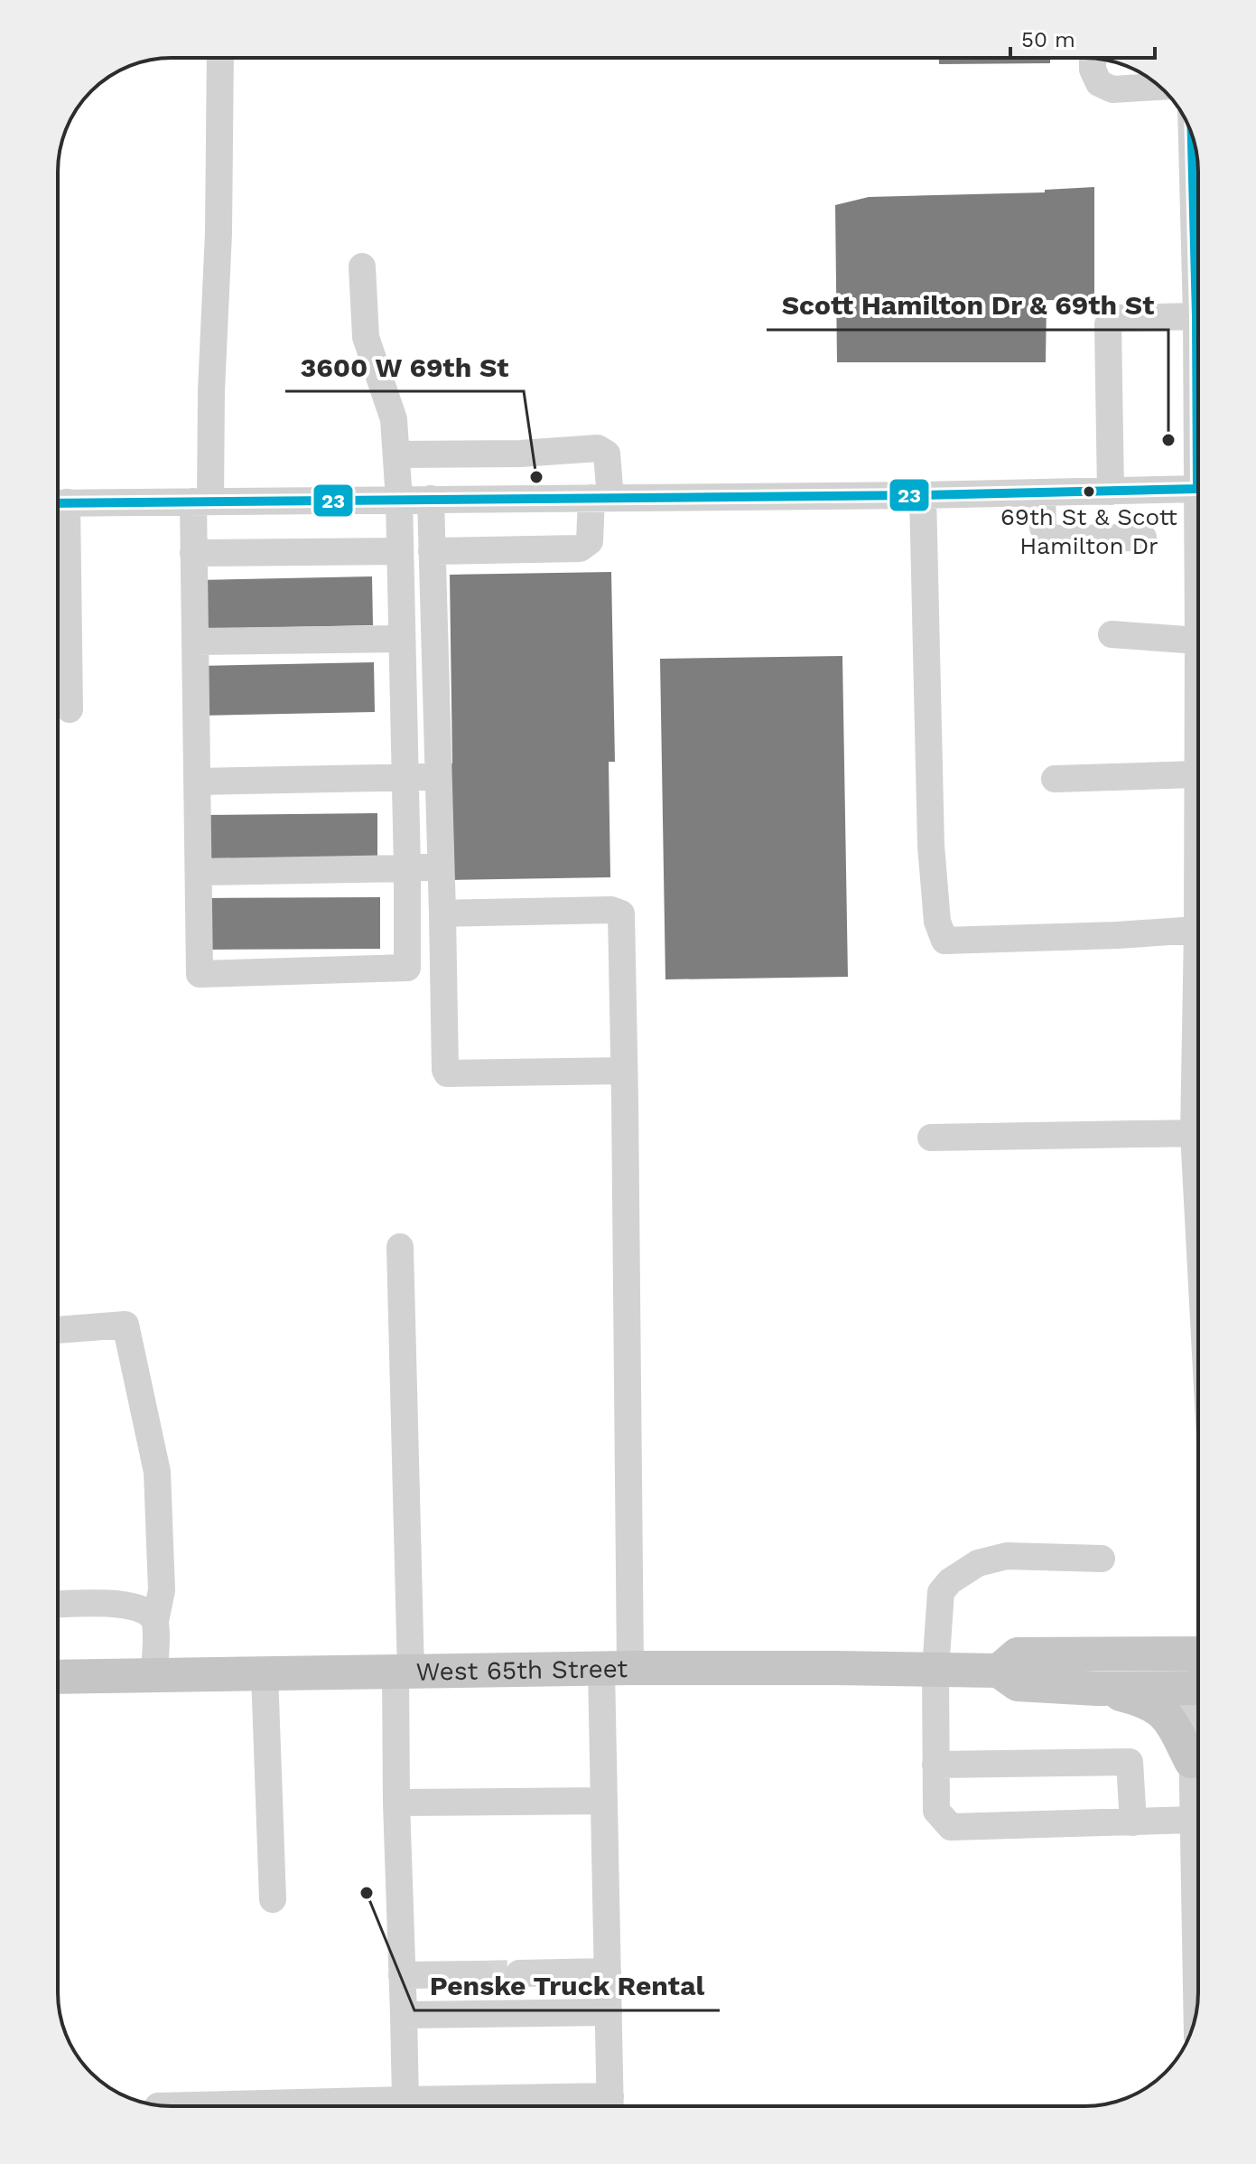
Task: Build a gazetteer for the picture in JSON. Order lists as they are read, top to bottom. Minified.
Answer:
{"streets":{"main road":["West 65th Street"]},"places":["Scott Hamilton Dr & 69th St","3600 W 69th St","69th St & Scott Hamilton Dr","Penske Truck Rental"],"lines":["transit line 23"],"scale_bar":"50 m"}
